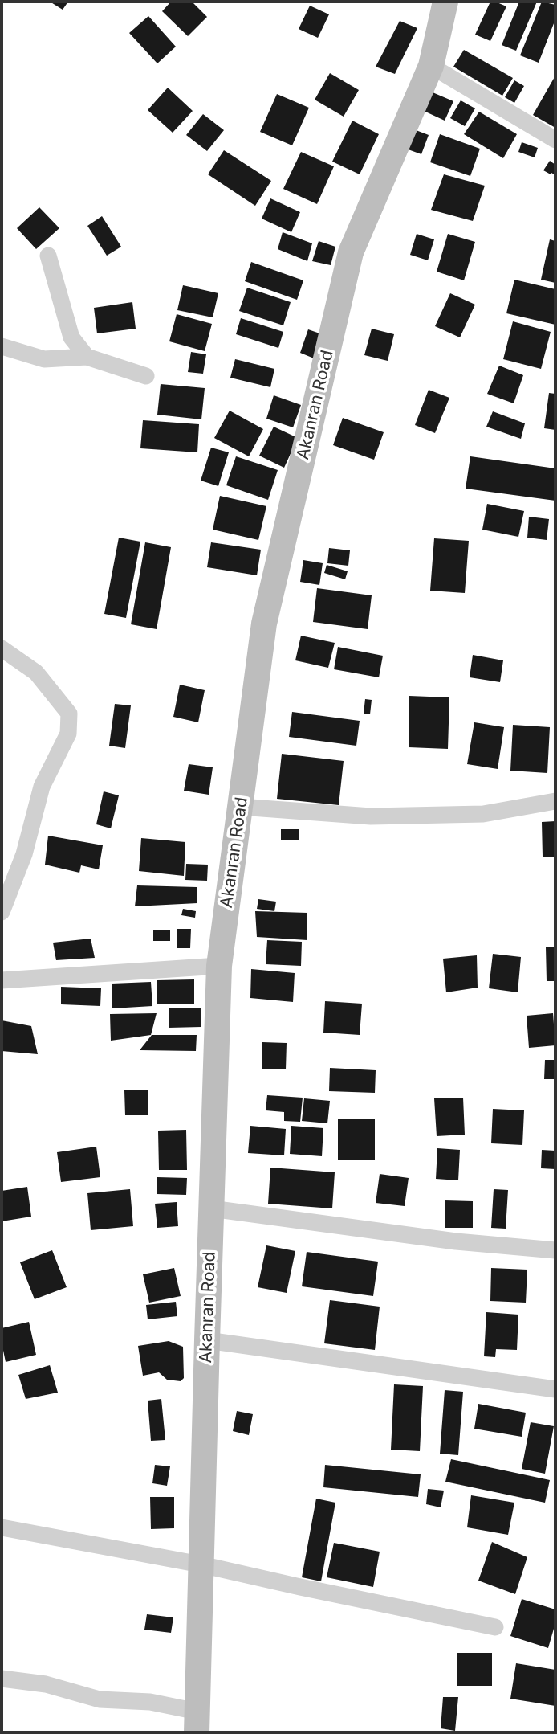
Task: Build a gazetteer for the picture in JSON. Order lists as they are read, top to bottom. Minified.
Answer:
{"streets":{"main road":["Akanran Road"]}}
